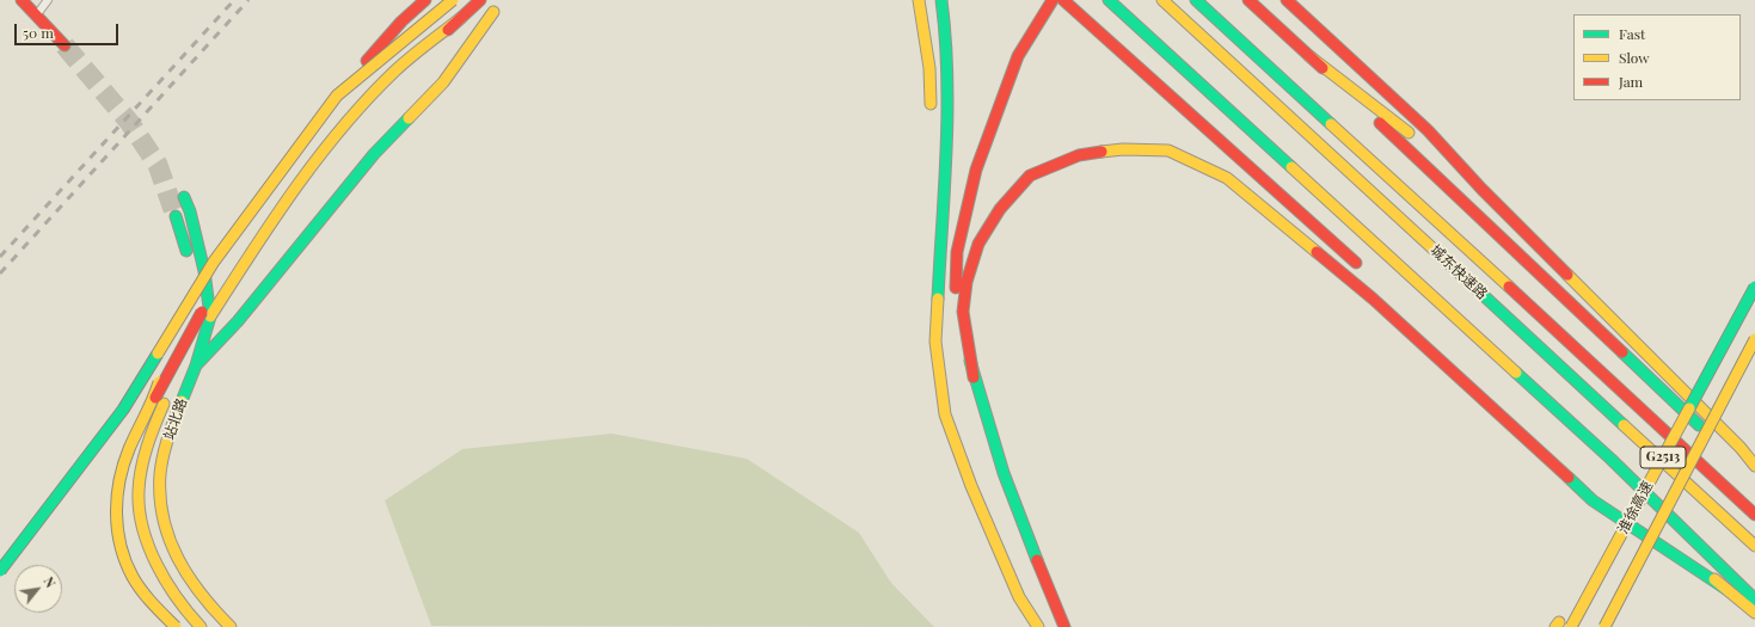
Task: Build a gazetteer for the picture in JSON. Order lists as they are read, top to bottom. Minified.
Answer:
{"streets":{"main road":["城东快速路","站北路","G2513","淮徐高速"]},"legend":["Fast","Slow","Jam"],"scale_bar":"50 m","north":"top right"}
